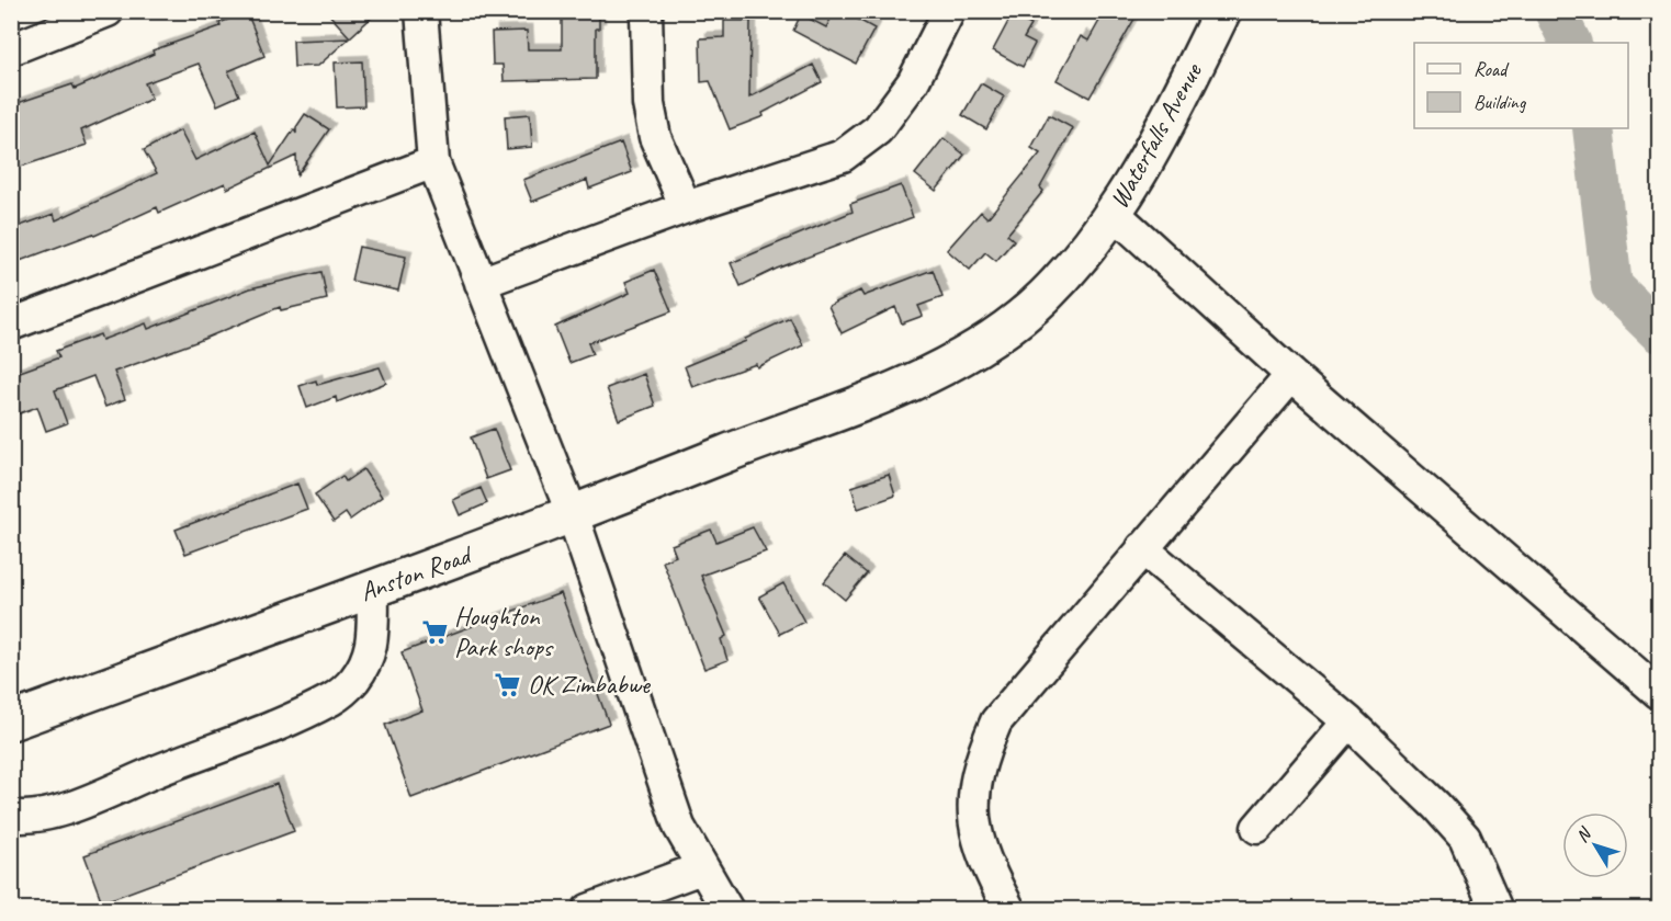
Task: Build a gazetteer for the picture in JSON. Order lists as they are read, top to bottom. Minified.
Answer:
{"streets":{"main road":["Waterfalls Avenue","Anston Road"]},"crossings":[["Waterfalls Avenue","Anston Road"]],"places":{"supermarket":["Houghton Park shops","OK Zimbabwe"]},"legend":["Road","Building"],"north":"top left"}
